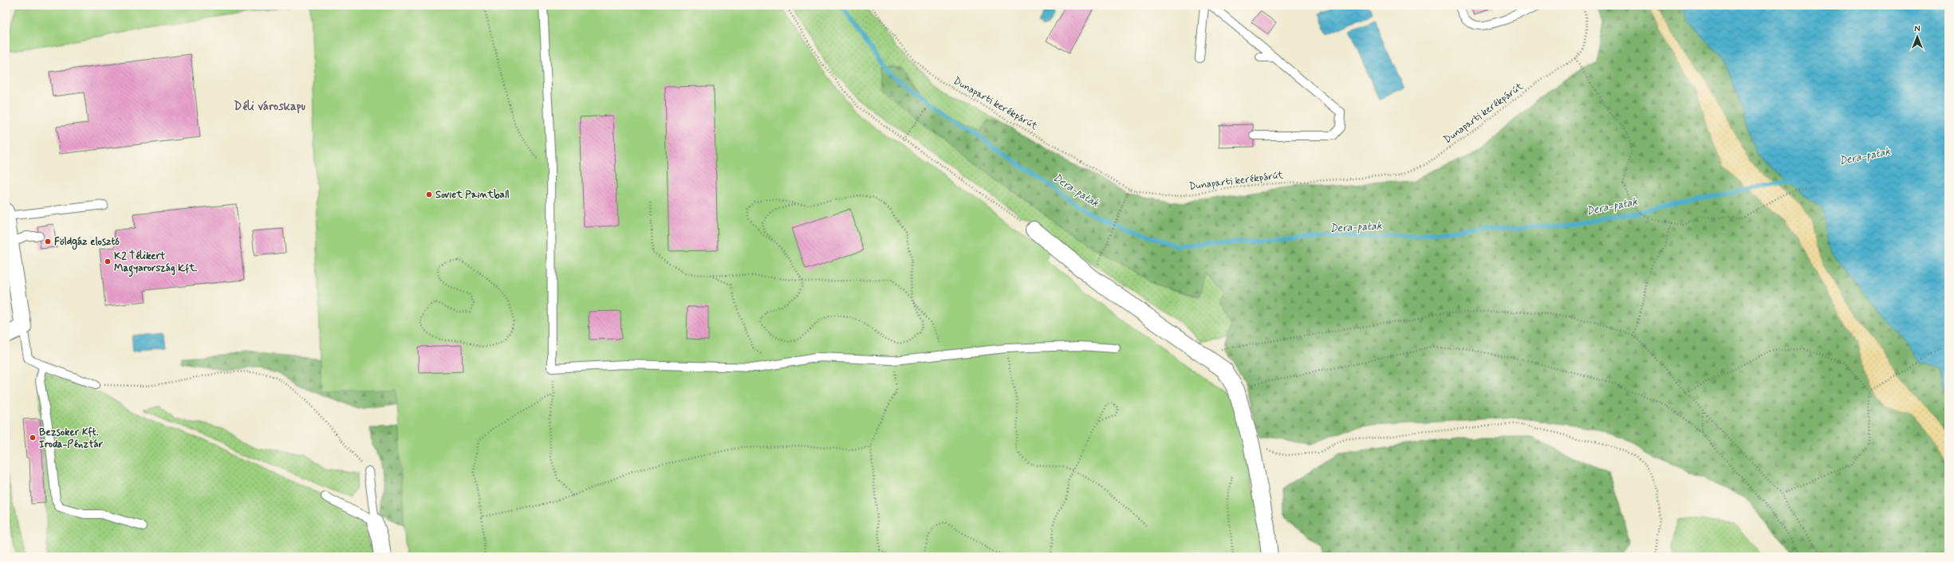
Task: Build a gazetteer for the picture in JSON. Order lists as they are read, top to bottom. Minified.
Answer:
{"streets":{"path":["Dunaparti kerékpárút"]},"districts":["Déli városkapu"],"water":["Dera-patak"],"places":["Soviet Paintball","Földgáz elosztó","K2 Télikert Magyarország Kft.","Bezsoker Kft. Iroda-Pénztár"],"north":"top"}
